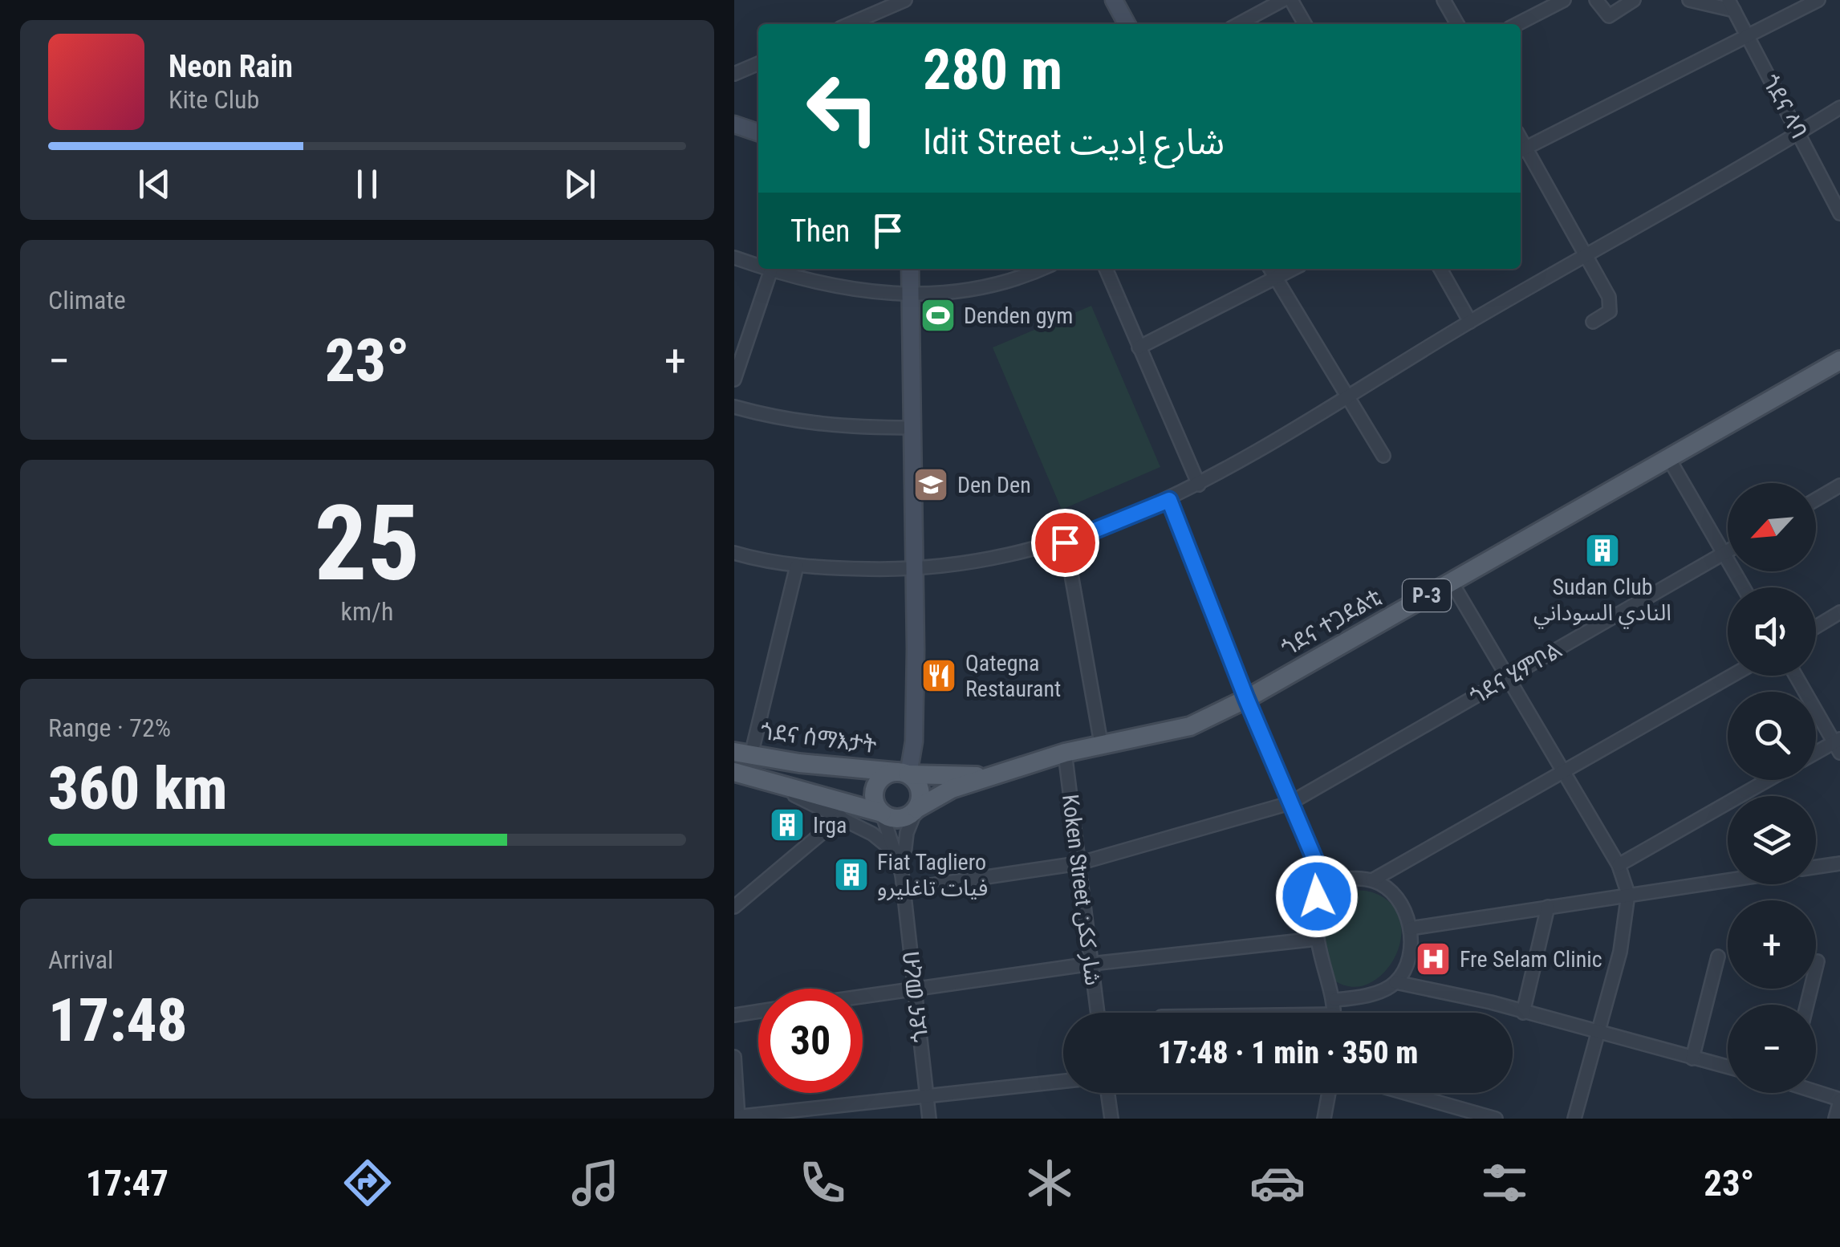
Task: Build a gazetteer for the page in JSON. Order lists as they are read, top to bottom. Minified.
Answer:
{"streets":{"main road":["P-3","ጎደና ተጋደልቲ","ጎደና ሰማእታት"],"street":["ጎደና ላባ","ጎደና ሂምቦል","Koken Street شار ككن","ጎደና መረብ"]},"crossings":[["ጎደና ተጋደልቲ","ጎደና ሰማእታት"],["ጎደና ተጋደልቲ","Koken Street شار ككن"],["ጎደና ሂምቦል","Koken Street شار ككن"],["ጎደና ሂምቦል","ጎደና መረብ"]],"places":{"sports":["Denden gym"],"school or university":["Den Den"],"building":["Sudan Club النادي السوداني","Irga","Fiat Tagliero فيات تاغليرو"],"restaurant":["Qategna Restaurant"],"hospital":["Fre Selam Clinic"]},"north":"bottom left","page":{"turn":["280 m","Idit Street شارع إديت"],"song":["Neon Rain","Kite Club"],"then":"Then","tile":["Climate",["25","km/h"],["Range · 72%","360 km"],["Arrival","17:48"]],"heat":["−","23°","+"],"map_buttons":["+","−"],"limit":"30","trip":"17:48 · 1 min · 350 m","tabs":["17:47","23°"]}}
